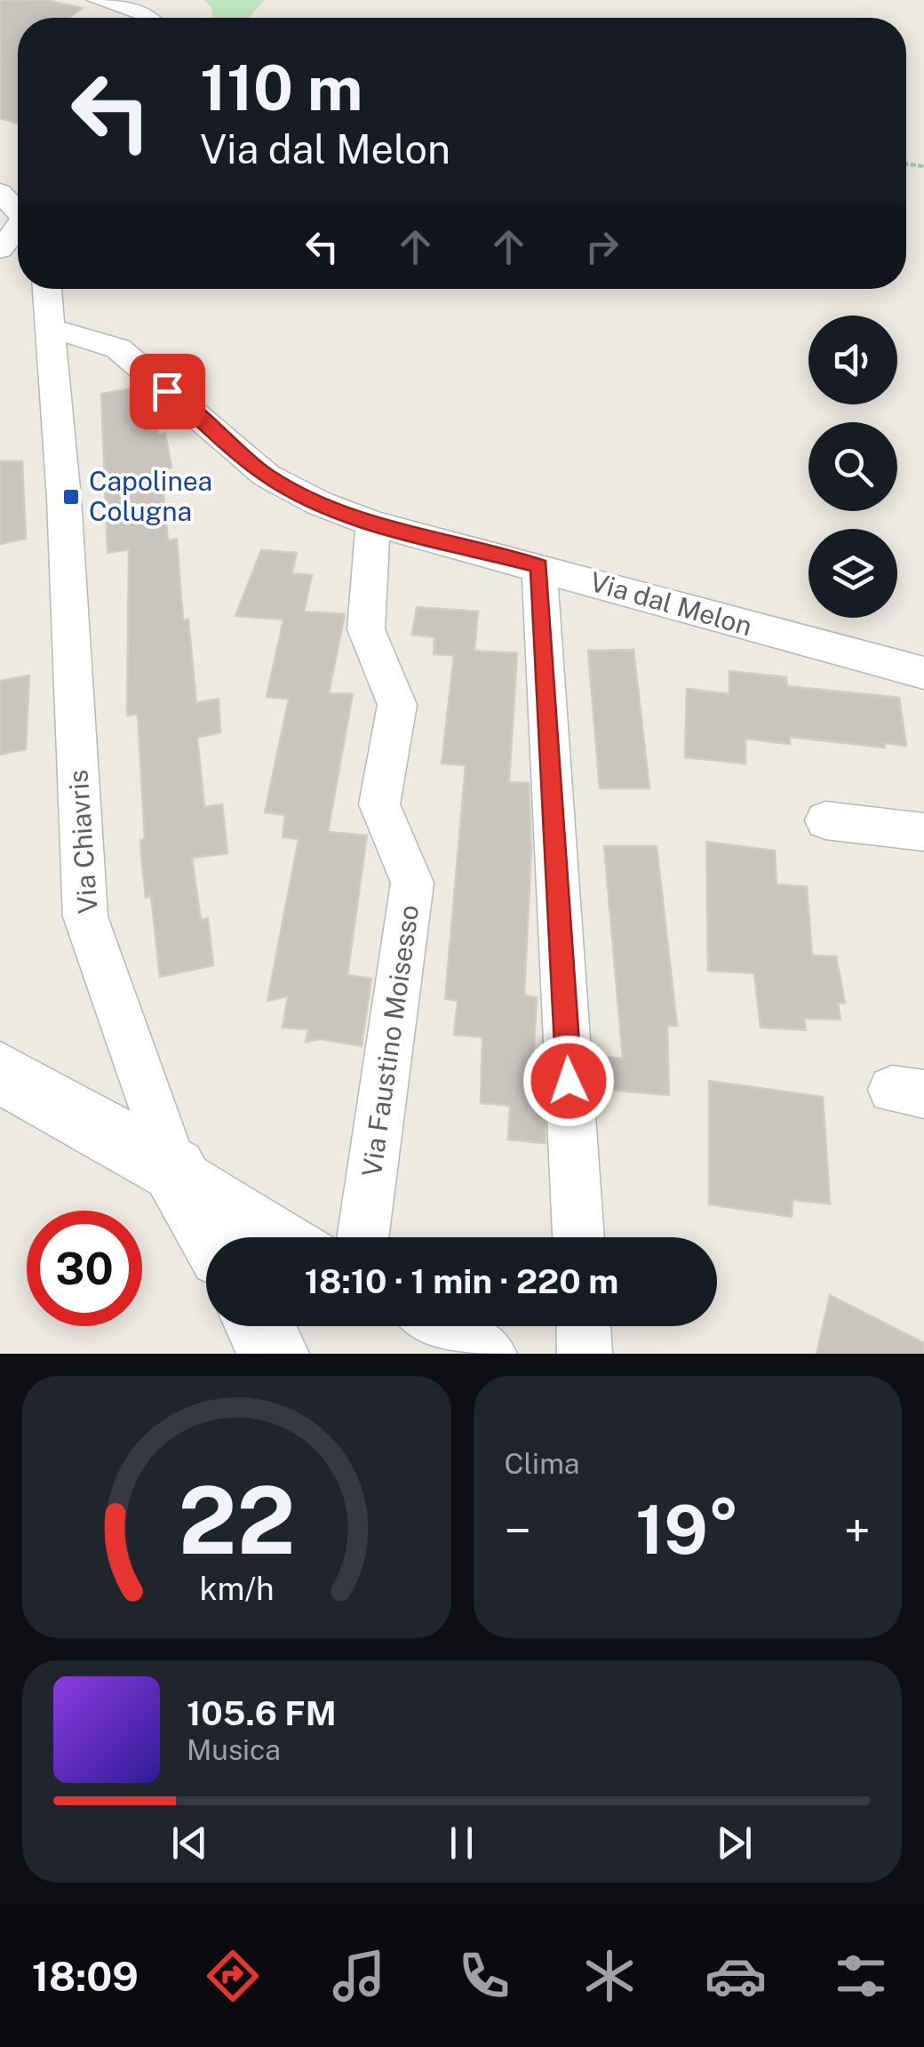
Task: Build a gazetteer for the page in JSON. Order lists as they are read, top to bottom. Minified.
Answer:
{"streets":{"street":["Via dal Melon","Via Chiavris","Via Faustino Moisesso"]},"crossings":[["Via dal Melon","Via Chiavris"],["Via dal Melon","Via Faustino Moisesso"]],"places":{"transit":["Capolinea Colugna"]},"page":{"turn":["110 m","Via dal Melon"],"limit":"30","trip":"18:10 · 1 min · 220 m","tile":"Clima","heat":["−","19°","+"],"song":["105.6 FM","Musica"],"tabs":"18:09","gauge":["22","km/h"]}}
